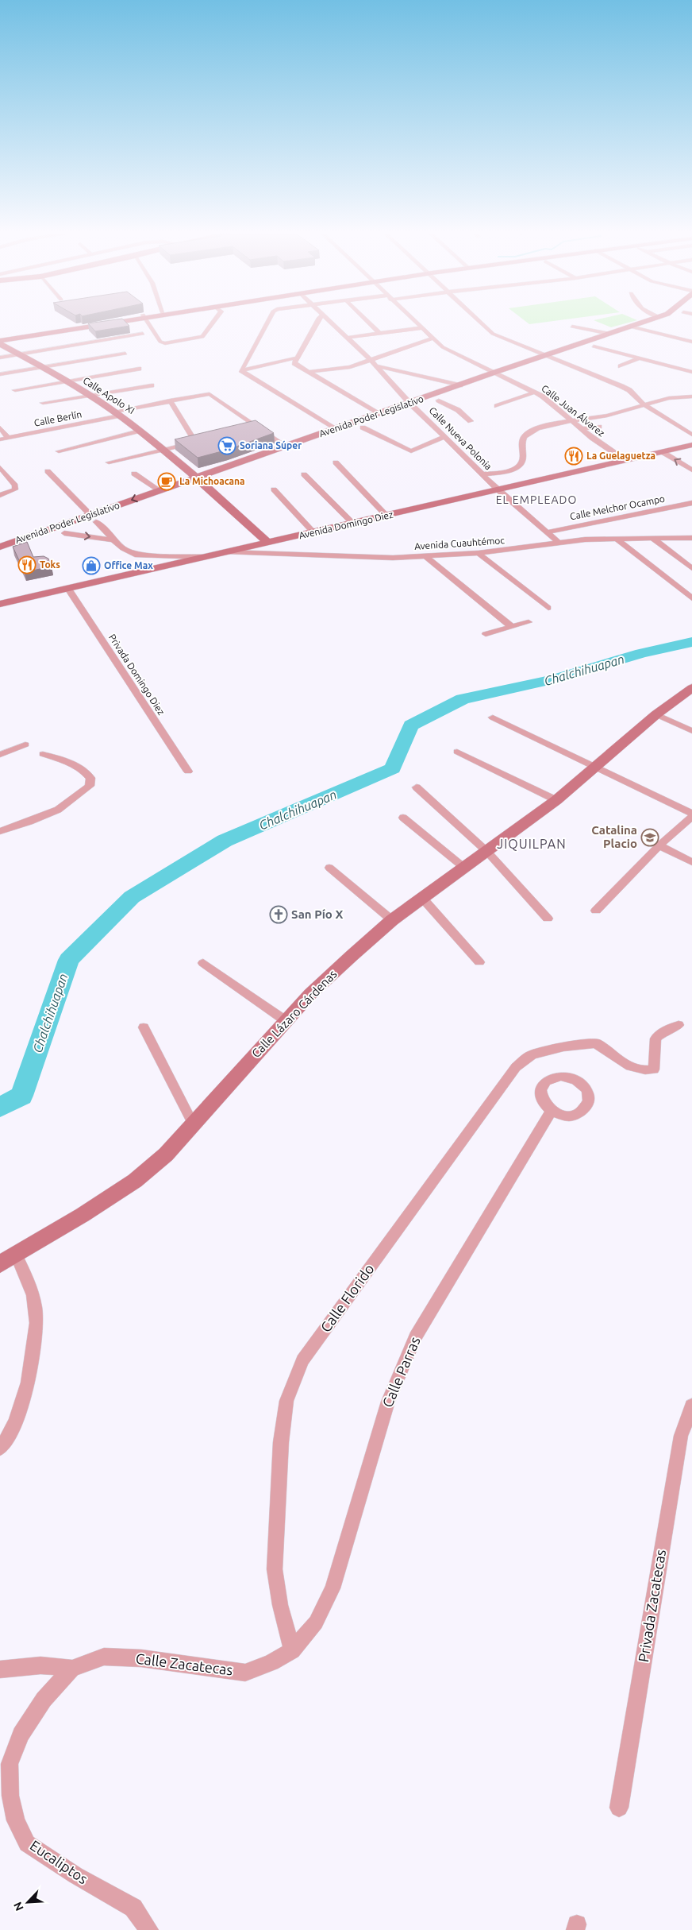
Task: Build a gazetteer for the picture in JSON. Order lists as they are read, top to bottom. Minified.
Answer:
{"streets":{"main road":["Calle Apolo XI","Avenida Poder Legislativo","Avenida Domingo Diez","Calle Lázaro Cárdenas"],"street":["Calle Juan Álvarez","Calle Berlín","Calle Nueva Polonia","Calle Melchor Ocampo","Avenida Cuauhtémoc","Privada Domingo Diez","Calle Florido","Calle Parras","Privada Zacatecas","Calle Zacatecas","Eucaliptos"]},"crossings":[["Calle Apolo XI","Avenida Poder Legislativo"],["Calle Apolo XI","Calle Berlín"],["Calle Apolo XI","Avenida Domingo Diez"],["Calle Juan Álvarez","Avenida Poder Legislativo"],["Calle Juan Álvarez","Avenida Domingo Diez"],["Avenida Poder Legislativo","Calle Berlín"],["Avenida Poder Legislativo","Calle Nueva Polonia"],["Calle Nueva Polonia","Calle Melchor Ocampo"],["Calle Nueva Polonia","Avenida Domingo Diez"],["Calle Nueva Polonia","Avenida Cuauhtémoc"],["Avenida Domingo Diez","Avenida Cuauhtémoc"],["Avenida Domingo Diez","Privada Domingo Diez"],["Calle Florido","Calle Parras"],["Calle Florido","Calle Zacatecas"],["Calle Parras","Calle Zacatecas"],["Calle Zacatecas","Eucaliptos"]],"districts":["EL EMPLEADO","JIQUILPAN"],"water":["Chalchihuapan"],"places":{"supermarket":["Soriana Súper"],"restaurant":["La Guelaguetza","Toks"],"cafe":["La Michoacana"],"shop":["Office Max"],"school or university":["Catalina Placio"],"church":["San Pío X"]},"north":"bottom left"}
